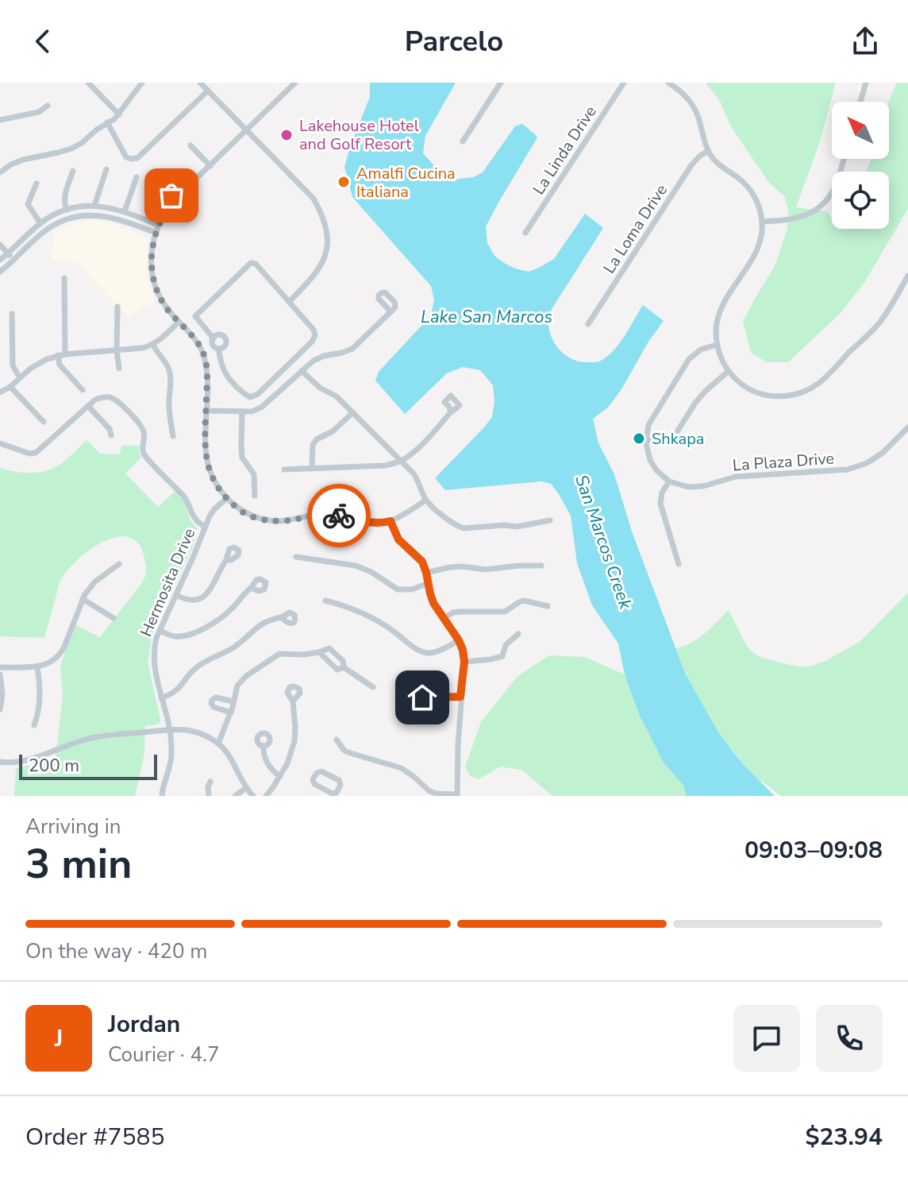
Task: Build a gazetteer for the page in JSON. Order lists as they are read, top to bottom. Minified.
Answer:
{"streets":{"street":["La Linda Drive","La Loma Drive","La Plaza Drive","Hermosita Drive"]},"water":["Lake San Marcos","San Marcos Creek"],"places":["Lakehouse Hotel and Golf Resort","Amalfi Cucina Italiana","Shkapa"],"scale_bar":"200 m","north":"top left","page":{"header":"Parcelo","scale":"200 m","heading":["3 min","Arriving in","09:03–09:08"],"panel":["Jordan","Courier · 4.7","Order #7585","$23.94"],"bar":"On the way · 420 m","round":"J"}}
